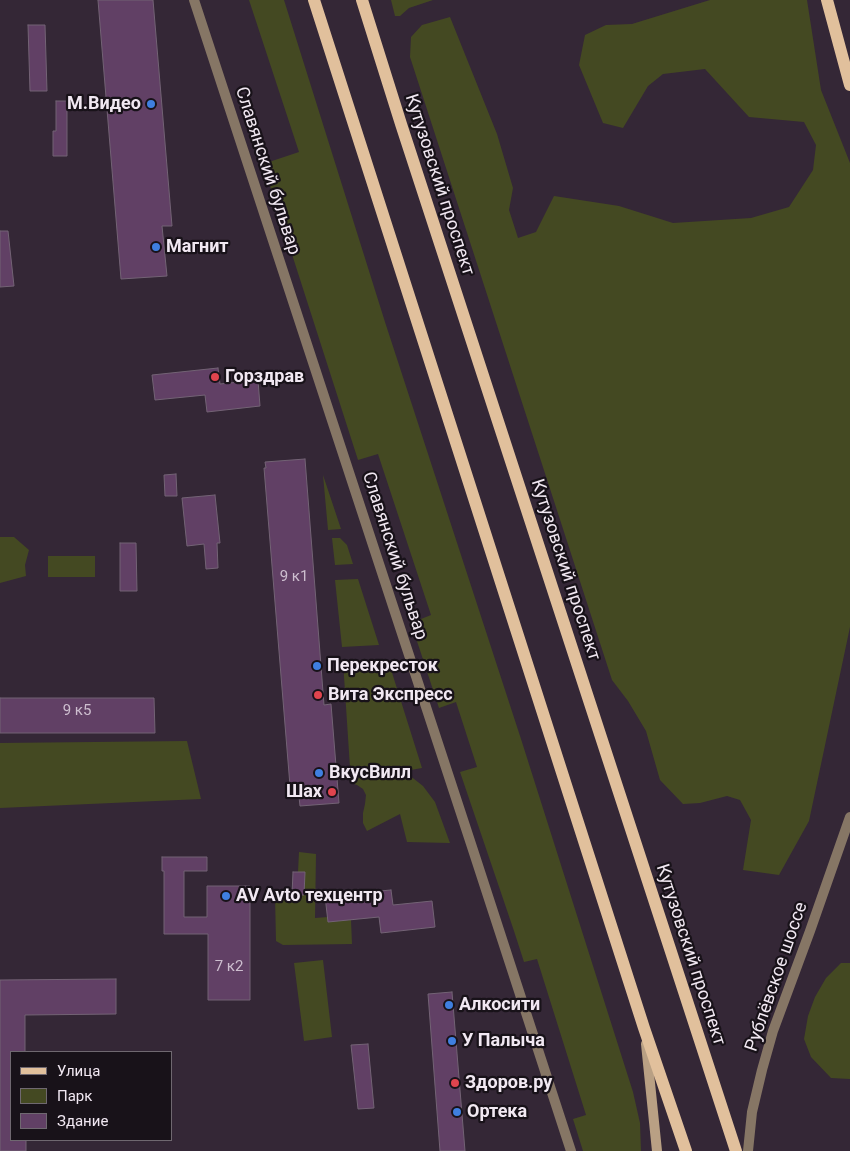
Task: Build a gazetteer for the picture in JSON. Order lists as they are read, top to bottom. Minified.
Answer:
{"streets":{"main road":["Кутузовский проспект"],"street":["Славянский бульвар","Рублёвское шоссе"]},"places":["М.Видео","Магнит","Горздрав","Перекресток","Вита Экспресс","ВкусВилл","Шах","AV Avto техцентр","Алкосити","У Палыча","Здоров.ру","Ортека"],"house_numbers":["9 к1","9 к5","7 к2"],"legend":["Улица","Парк","Здание"]}
